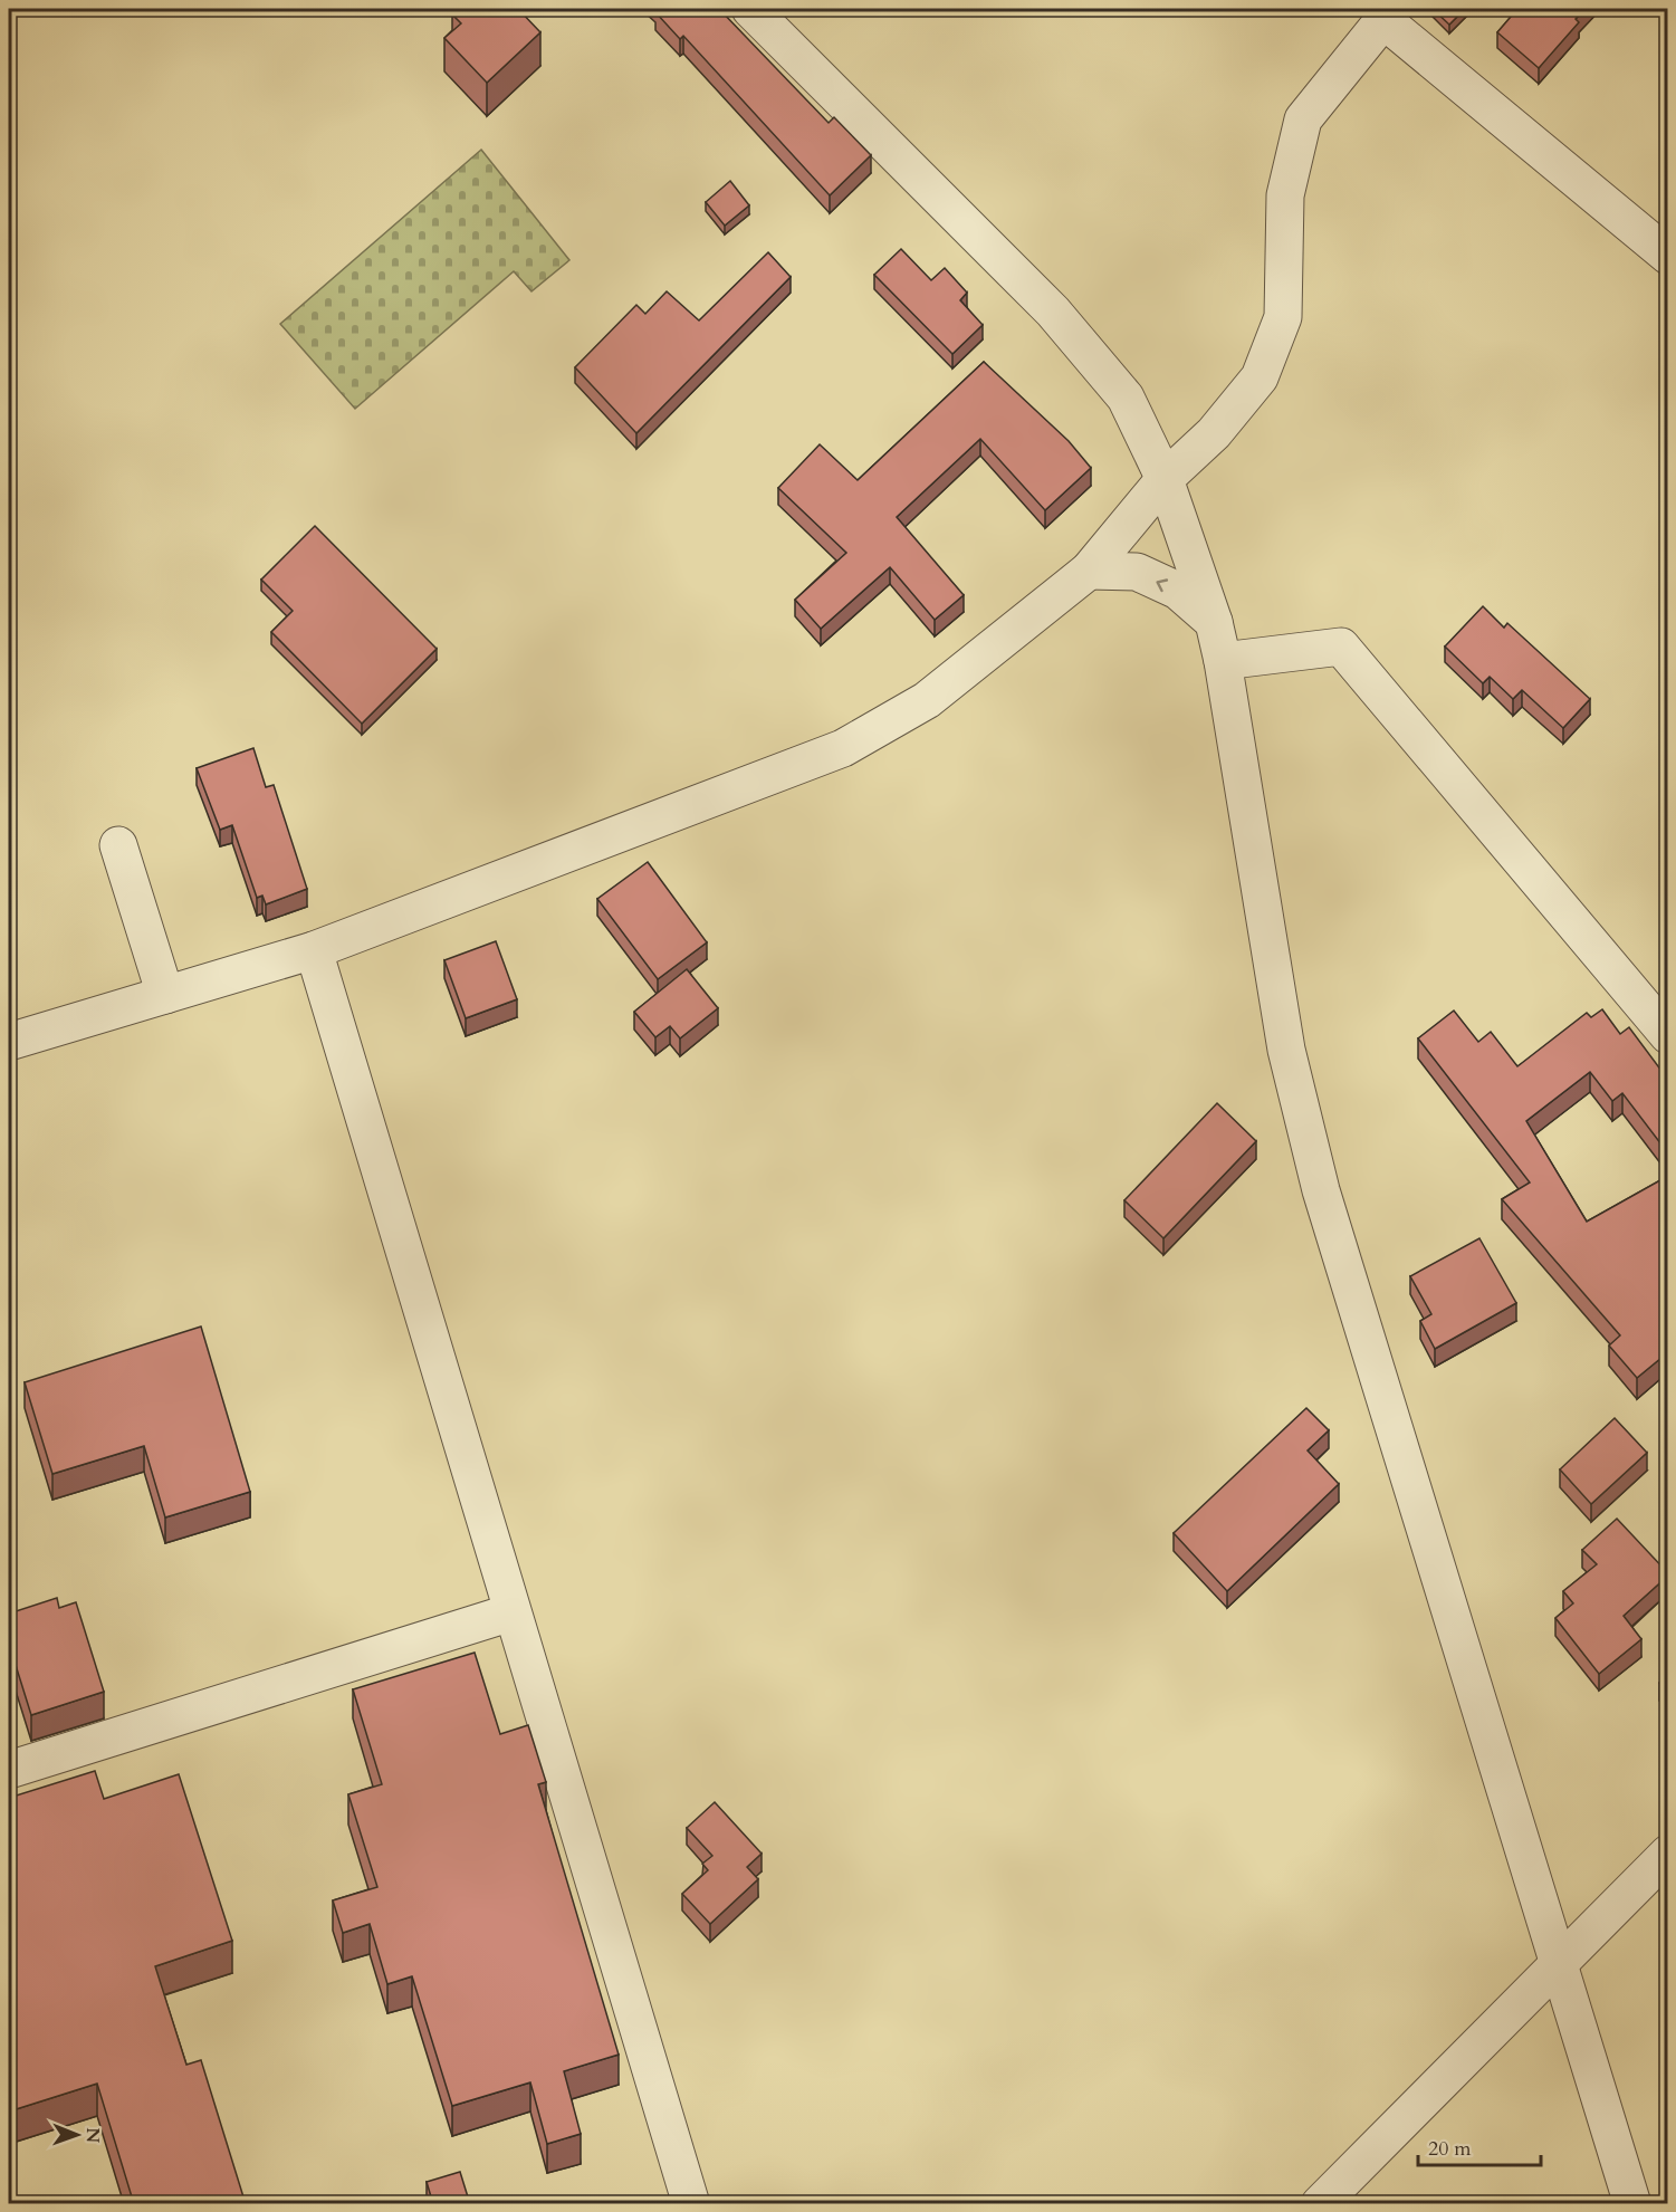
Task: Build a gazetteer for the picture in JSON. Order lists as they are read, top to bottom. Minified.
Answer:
{"scale_bar":"20 m","north":"right"}
